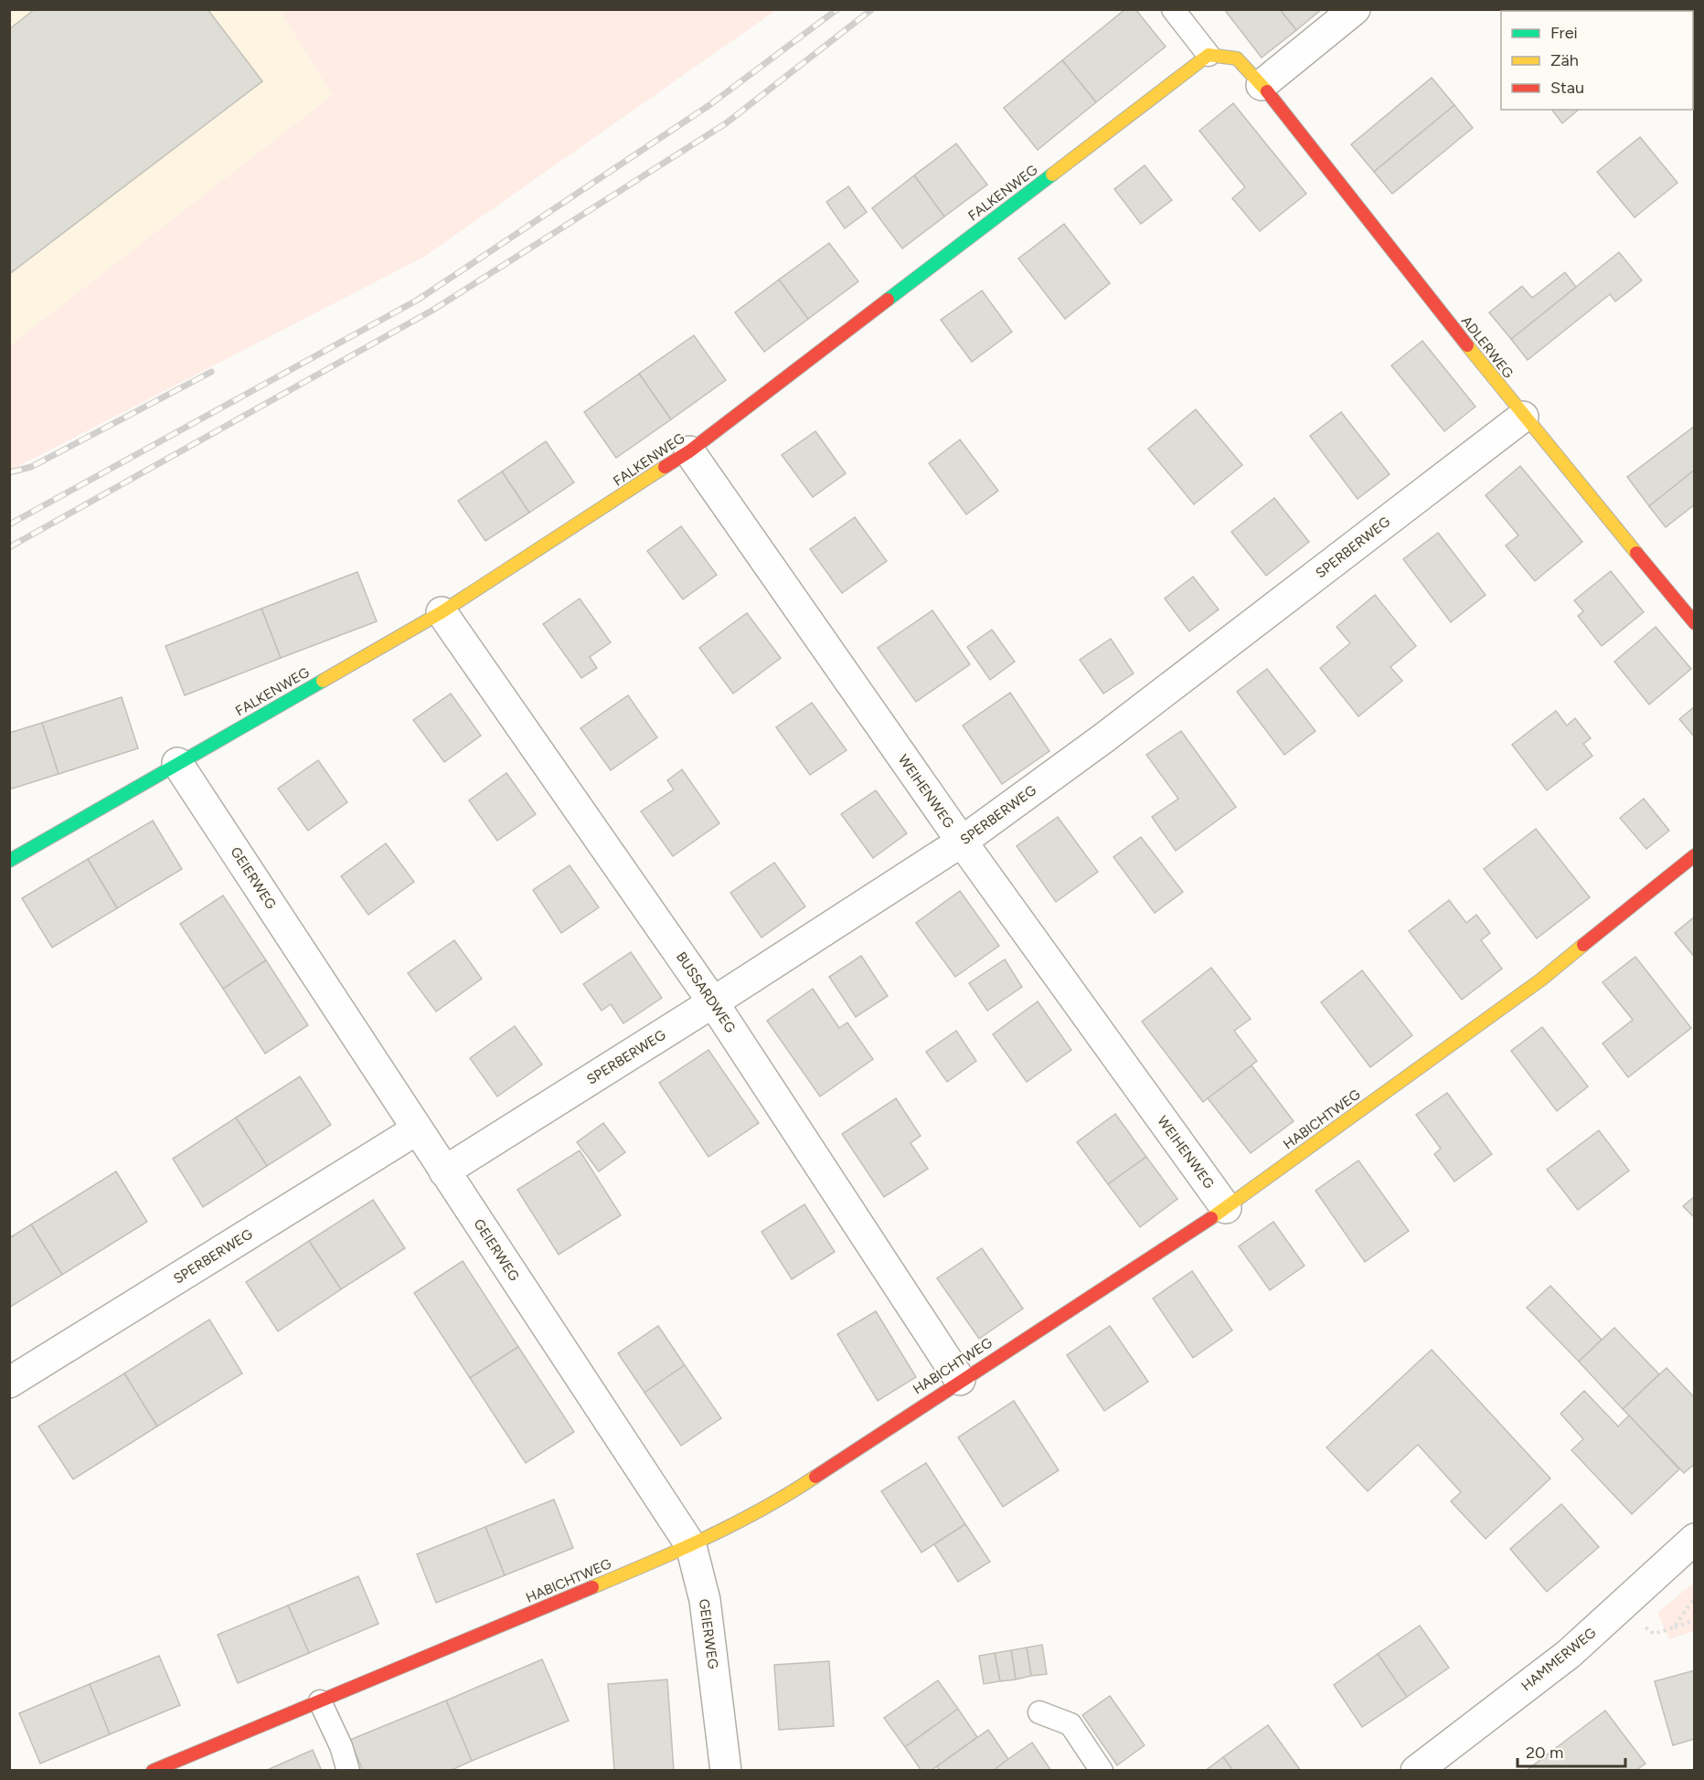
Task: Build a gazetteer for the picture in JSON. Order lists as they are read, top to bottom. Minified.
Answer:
{"streets":{"street":["FALKENWEG","ADLERWEG","SPERBERWEG","WEIHENWEG","GEIERWEG","BUSSARDWEG","HABICHTWEG","HAMMERWEG"]},"crossings":[["FALKENWEG","WEIHENWEG"],["FALKENWEG","GEIERWEG"],["FALKENWEG","BUSSARDWEG"],["ADLERWEG","SPERBERWEG"],["SPERBERWEG","WEIHENWEG"],["SPERBERWEG","GEIERWEG"],["SPERBERWEG","BUSSARDWEG"],["WEIHENWEG","HABICHTWEG"],["GEIERWEG","HABICHTWEG"],["BUSSARDWEG","HABICHTWEG"]],"legend":["Frei","Zäh","Stau"],"scale_bar":"20 m"}
